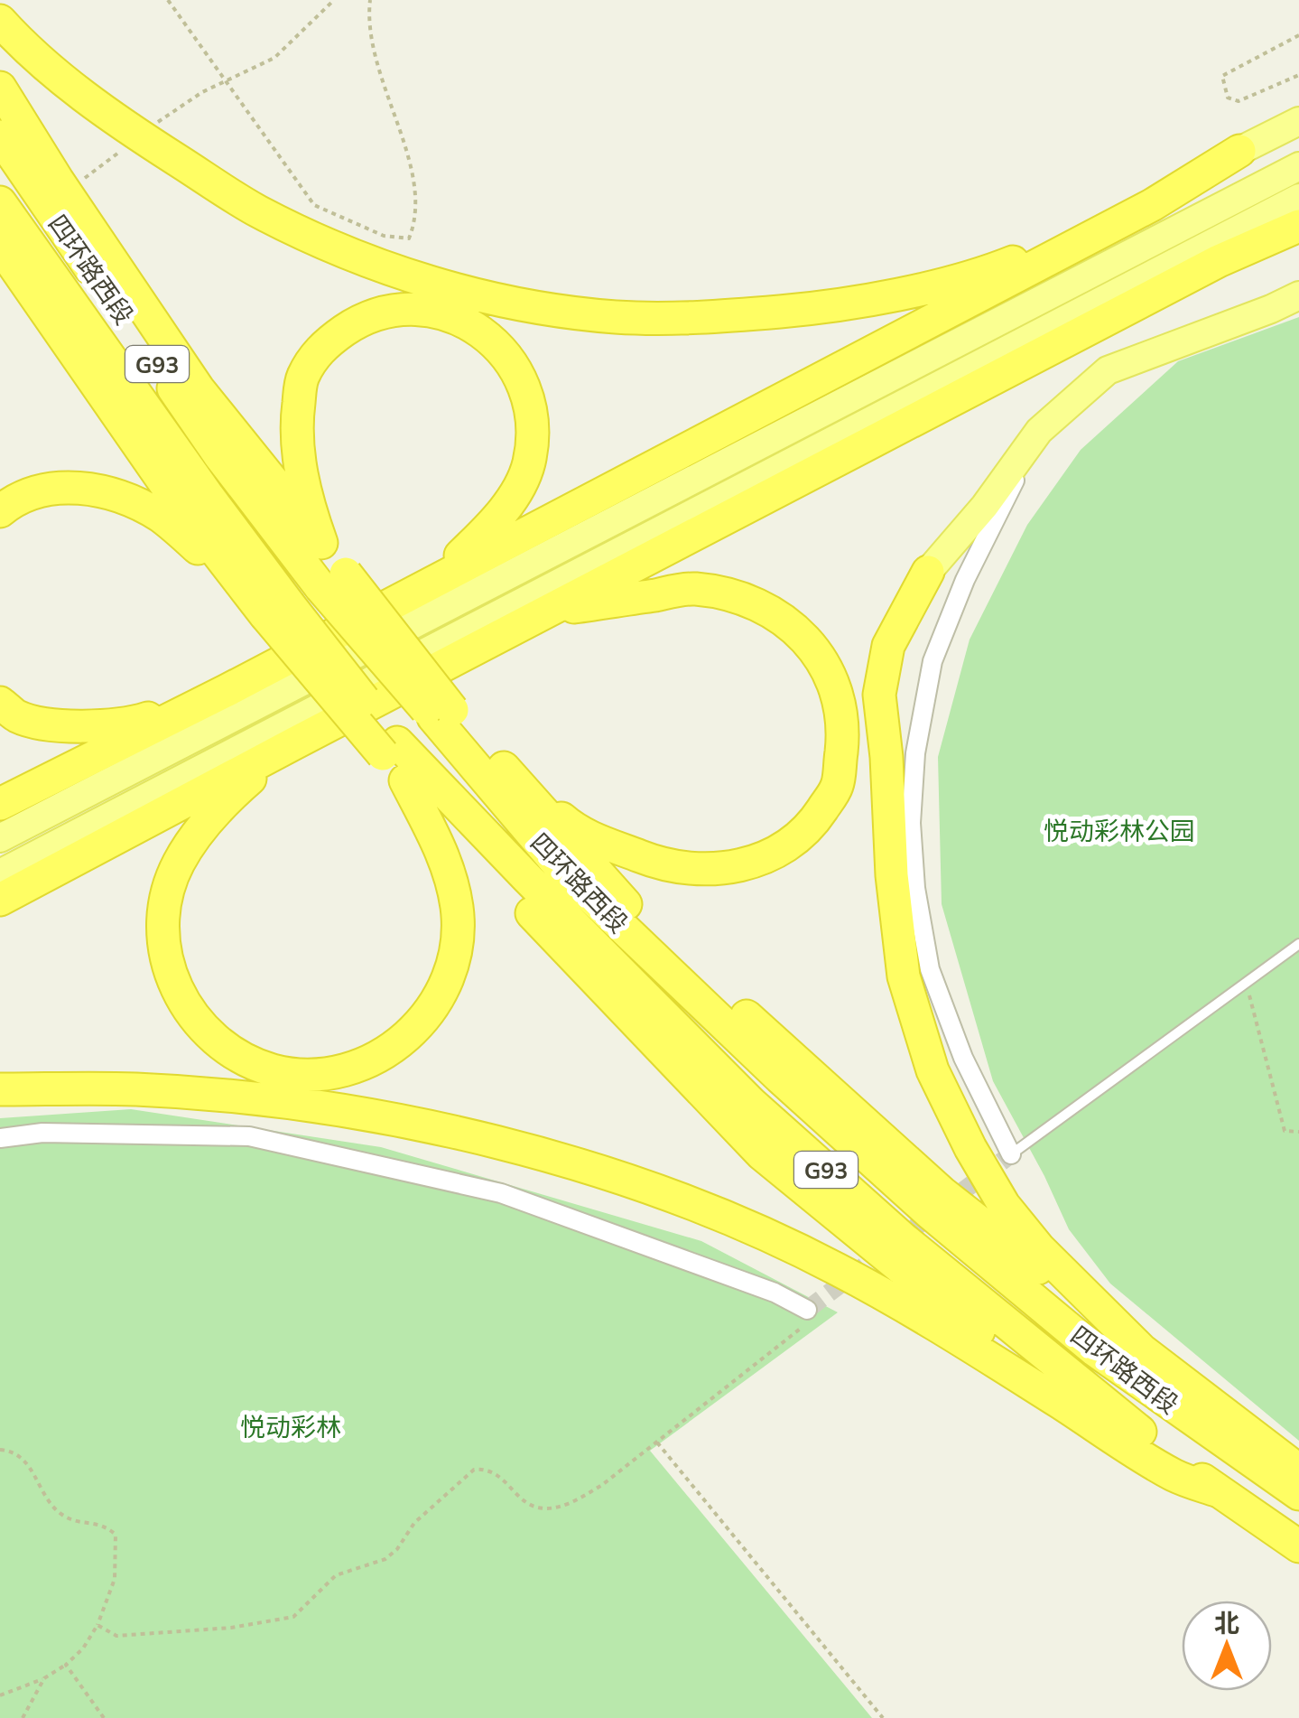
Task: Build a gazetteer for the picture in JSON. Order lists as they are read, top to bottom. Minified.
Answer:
{"streets":{"highway":["四环路西段","G93"]},"parks":["悦动彩林公园","悦动彩林"],"north":"top"}
